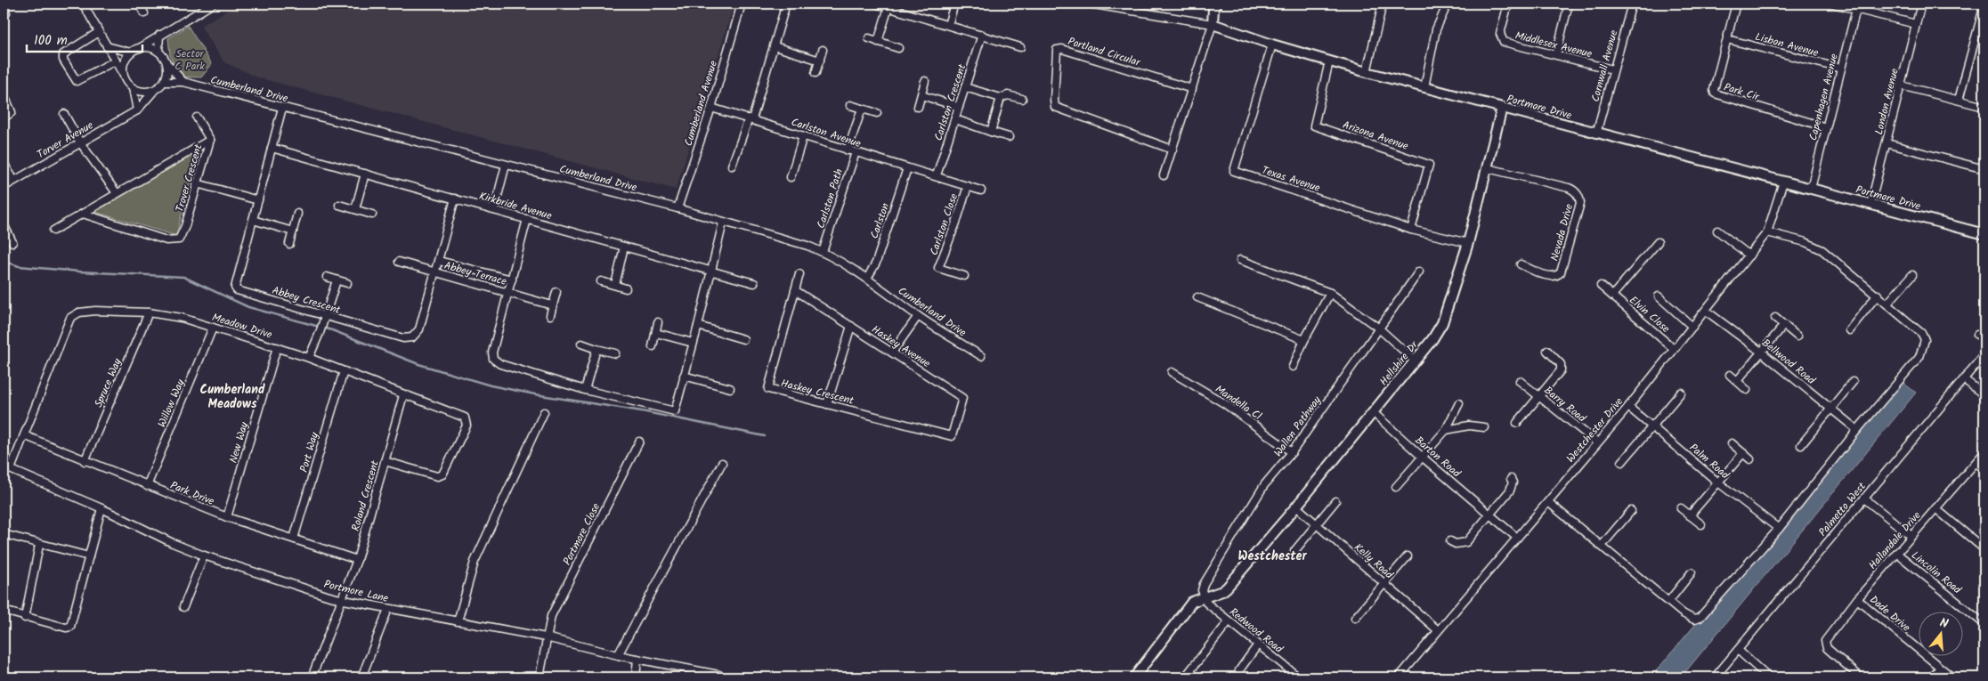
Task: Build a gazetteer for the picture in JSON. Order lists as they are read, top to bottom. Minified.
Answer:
{"streets":{"street":["Middlesex Avenue","Lisbon Avenue","Portland Circular","Cornwall Avenue","Cumberland Drive","Park Cir","Capenhagen Avenue","London Avenue","Carlston Crescent","Cumberland Avenue","Portmore Drive","Carlston Avenue","Arizona Avenue","Torver Avenue","Trover Crescent","Texas Avenue","Carlston Path","Kirkbride Avenue","Carlston","Carlston Close","Nevada Drive","Abbey Terrace","Abbey Crescent","Elvin Close","Meadow Drive","Haskey Avenue","Bellwood Road","Hellshire Dr","Spruce Way","Haskey Crescent","Mandella Cl","Willow Way","Barry Road","Wallen Pathway","Westchester Drive","New Way","Port Way","Barton Road","Palm Road","Park Drive","Roland Crescent","Palmetto West","Portmore Close","Hallandale Drive","Kelly Road","Lincolin Road","Portmore Lane","Dade Drive","Redwood Road"]},"crossings":[["Middlesex Avenue","Cornwall Avenue"],["Lisbon Avenue","Park Cir"],["Lisbon Avenue","Capenhagen Avenue"],["Cornwall Avenue","Portmore Drive"],["Cumberland Drive","Cumberland Avenue"],["Cumberland Drive","Torver Avenue"],["Cumberland Drive","Carlston Path"],["Cumberland Drive","Carlston"],["Cumberland Drive","Abbey Crescent"],["Park Cir","Capenhagen Avenue"],["Capenhagen Avenue","Portmore Drive"],["London Avenue","Portmore Drive"],["Carlston Crescent","Carlston Avenue"],["Cumberland Avenue","Carlston Avenue"],["Portmore Drive","Arizona Avenue"],["Portmore Drive","Texas Avenue"],["Portmore Drive","Hellshire Dr"],["Portmore Drive","Westchester Drive"],["Carlston Avenue","Carlston Path"],["Carlston Avenue","Carlston"],["Carlston Avenue","Carlston Close"],["Arizona Avenue","Texas Avenue"],["Texas Avenue","Hellshire Dr"],["Kirkbride Avenue","Abbey Crescent"],["Nevada Drive","Hellshire Dr"],["Abbey Terrace","Abbey Crescent"],["Elvin Close","Westchester Drive"],["Meadow Drive","Spruce Way"],["Meadow Drive","Willow Way"],["Meadow Drive","New Way"],["Meadow Drive","Port Way"],["Meadow Drive","Park Drive"],["Meadow Drive","Roland Crescent"],["Haskey Avenue","Haskey Crescent"],["Bellwood Road","Westchester Drive"],["Hellshire Dr","Wallen Pathway"],["Hellshire Dr","Barton Road"],["Hellshire Dr","Kelly Road"],["Hellshire Dr","Redwood Road"],["Spruce Way","Park Drive"],["Mandella Cl","Wallen Pathway"],["Willow Way","Park Drive"],["Barry Road","Westchester Drive"],["Wallen Pathway","Redwood Road"],["Westchester Drive","Barton Road"],["Westchester Drive","Palm Road"],["Westchester Drive","Kelly Road"],["New Way","Park Drive"],["Port Way","Park Drive"],["Park Drive","Roland Crescent"],["Roland Crescent","Portmore Lane"],["Portmore Close","Portmore Lane"],["Hallandale Drive","Lincolin Road"],["Hallandale Drive","Dade Drive"]],"districts":["Cumberland Meadows","Westchester"],"parks":["Sector C Park"],"scale_bar":"100 m","north":"top"}
